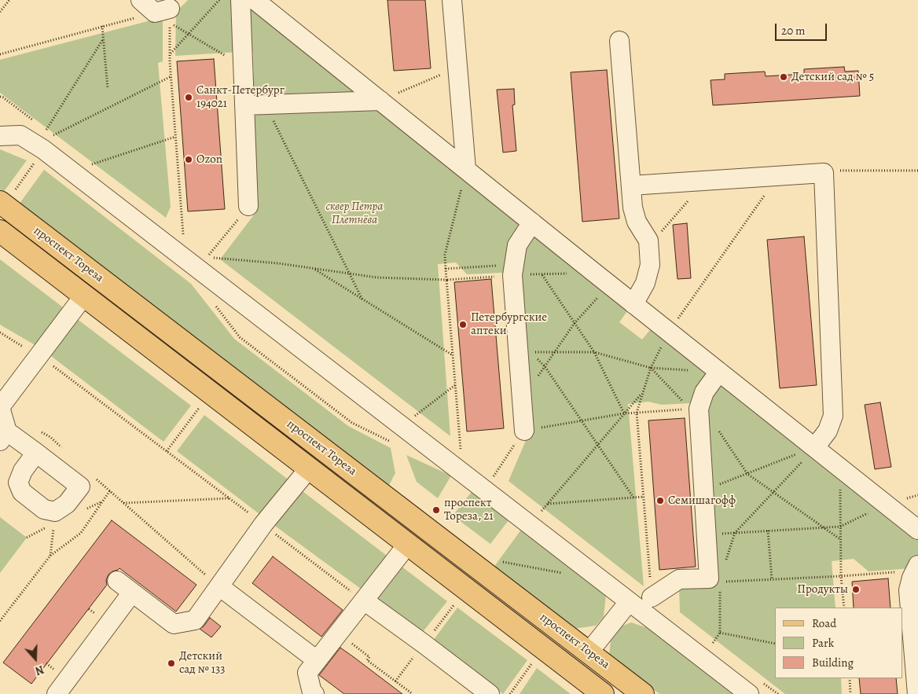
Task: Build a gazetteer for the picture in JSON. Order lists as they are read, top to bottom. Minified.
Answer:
{"streets":{"main road":["проспект Тореза"]},"parks":["сквер Петра Плетнёва"],"places":["Детский сад № 5","Санкт-Петербург 194021","Ozon","Петербургские аптеки","Семишагофф","проспект Тореза, 21","Продукты","Детский сад № 133"],"legend":["Road","Park","Building"],"scale_bar":"20 m","north":"bottom"}
